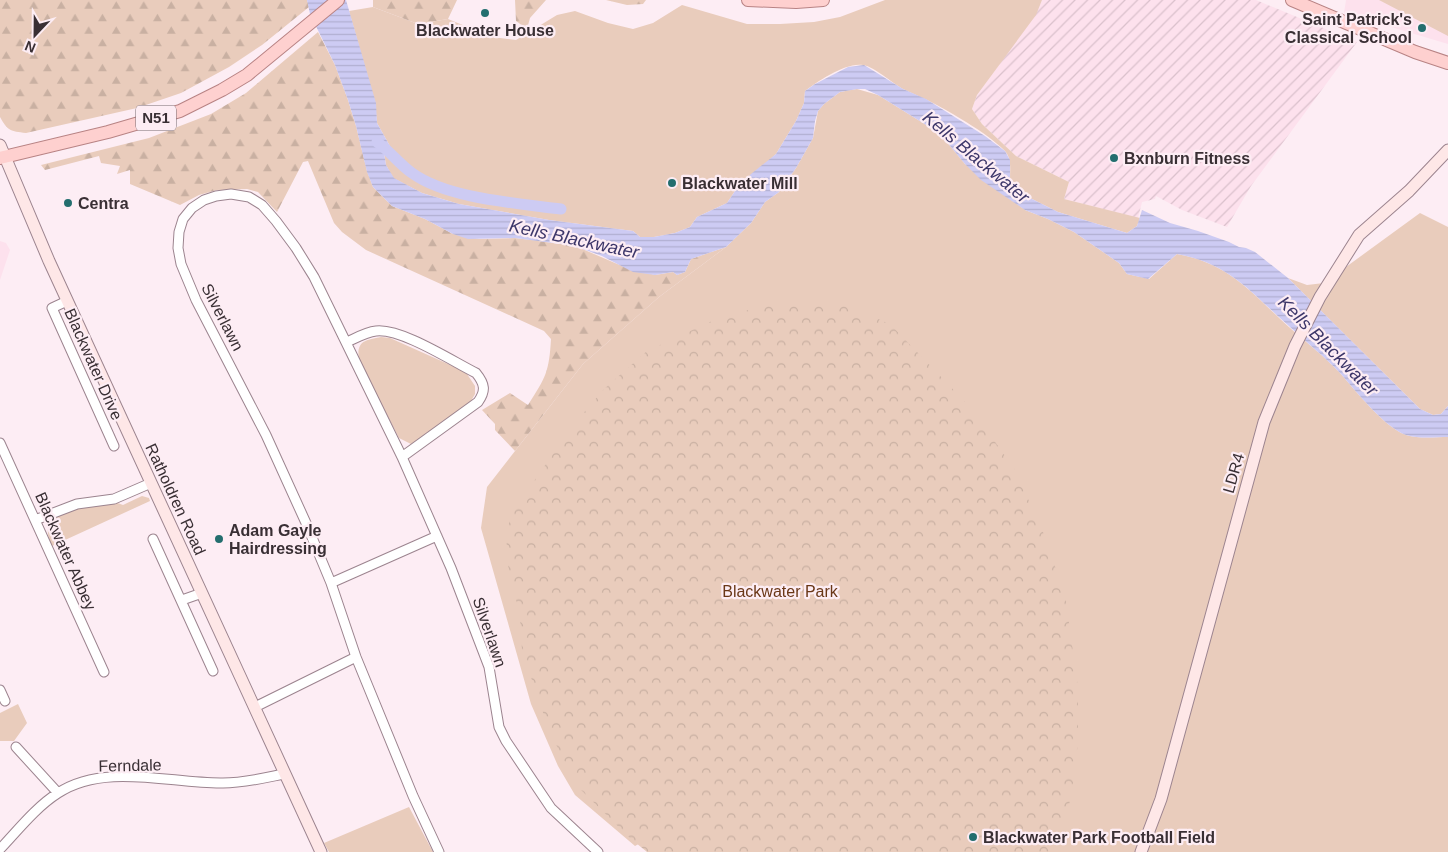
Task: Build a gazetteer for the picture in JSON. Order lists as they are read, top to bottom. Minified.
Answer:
{"streets":{"main road":["N51"],"street":["Silverlawn","Blackwater Drive","LDR4","Ratholdren Road","Blackwater Abbey","Ferndale"]},"crossings":[["N51","Ratholdren Road"],["Blackwater Drive","Ratholdren Road"],["Ratholdren Road","Ferndale"]],"water":["Kells Blackwater"],"parks":["Blackwater Park"],"places":["Blackwater House","Saint Patrick's Classical School","Bxnburn Fitness","Blackwater Mill","Centra","Adam Gayle Hairdressing","Blackwater Park Football Field"],"north":"bottom"}
